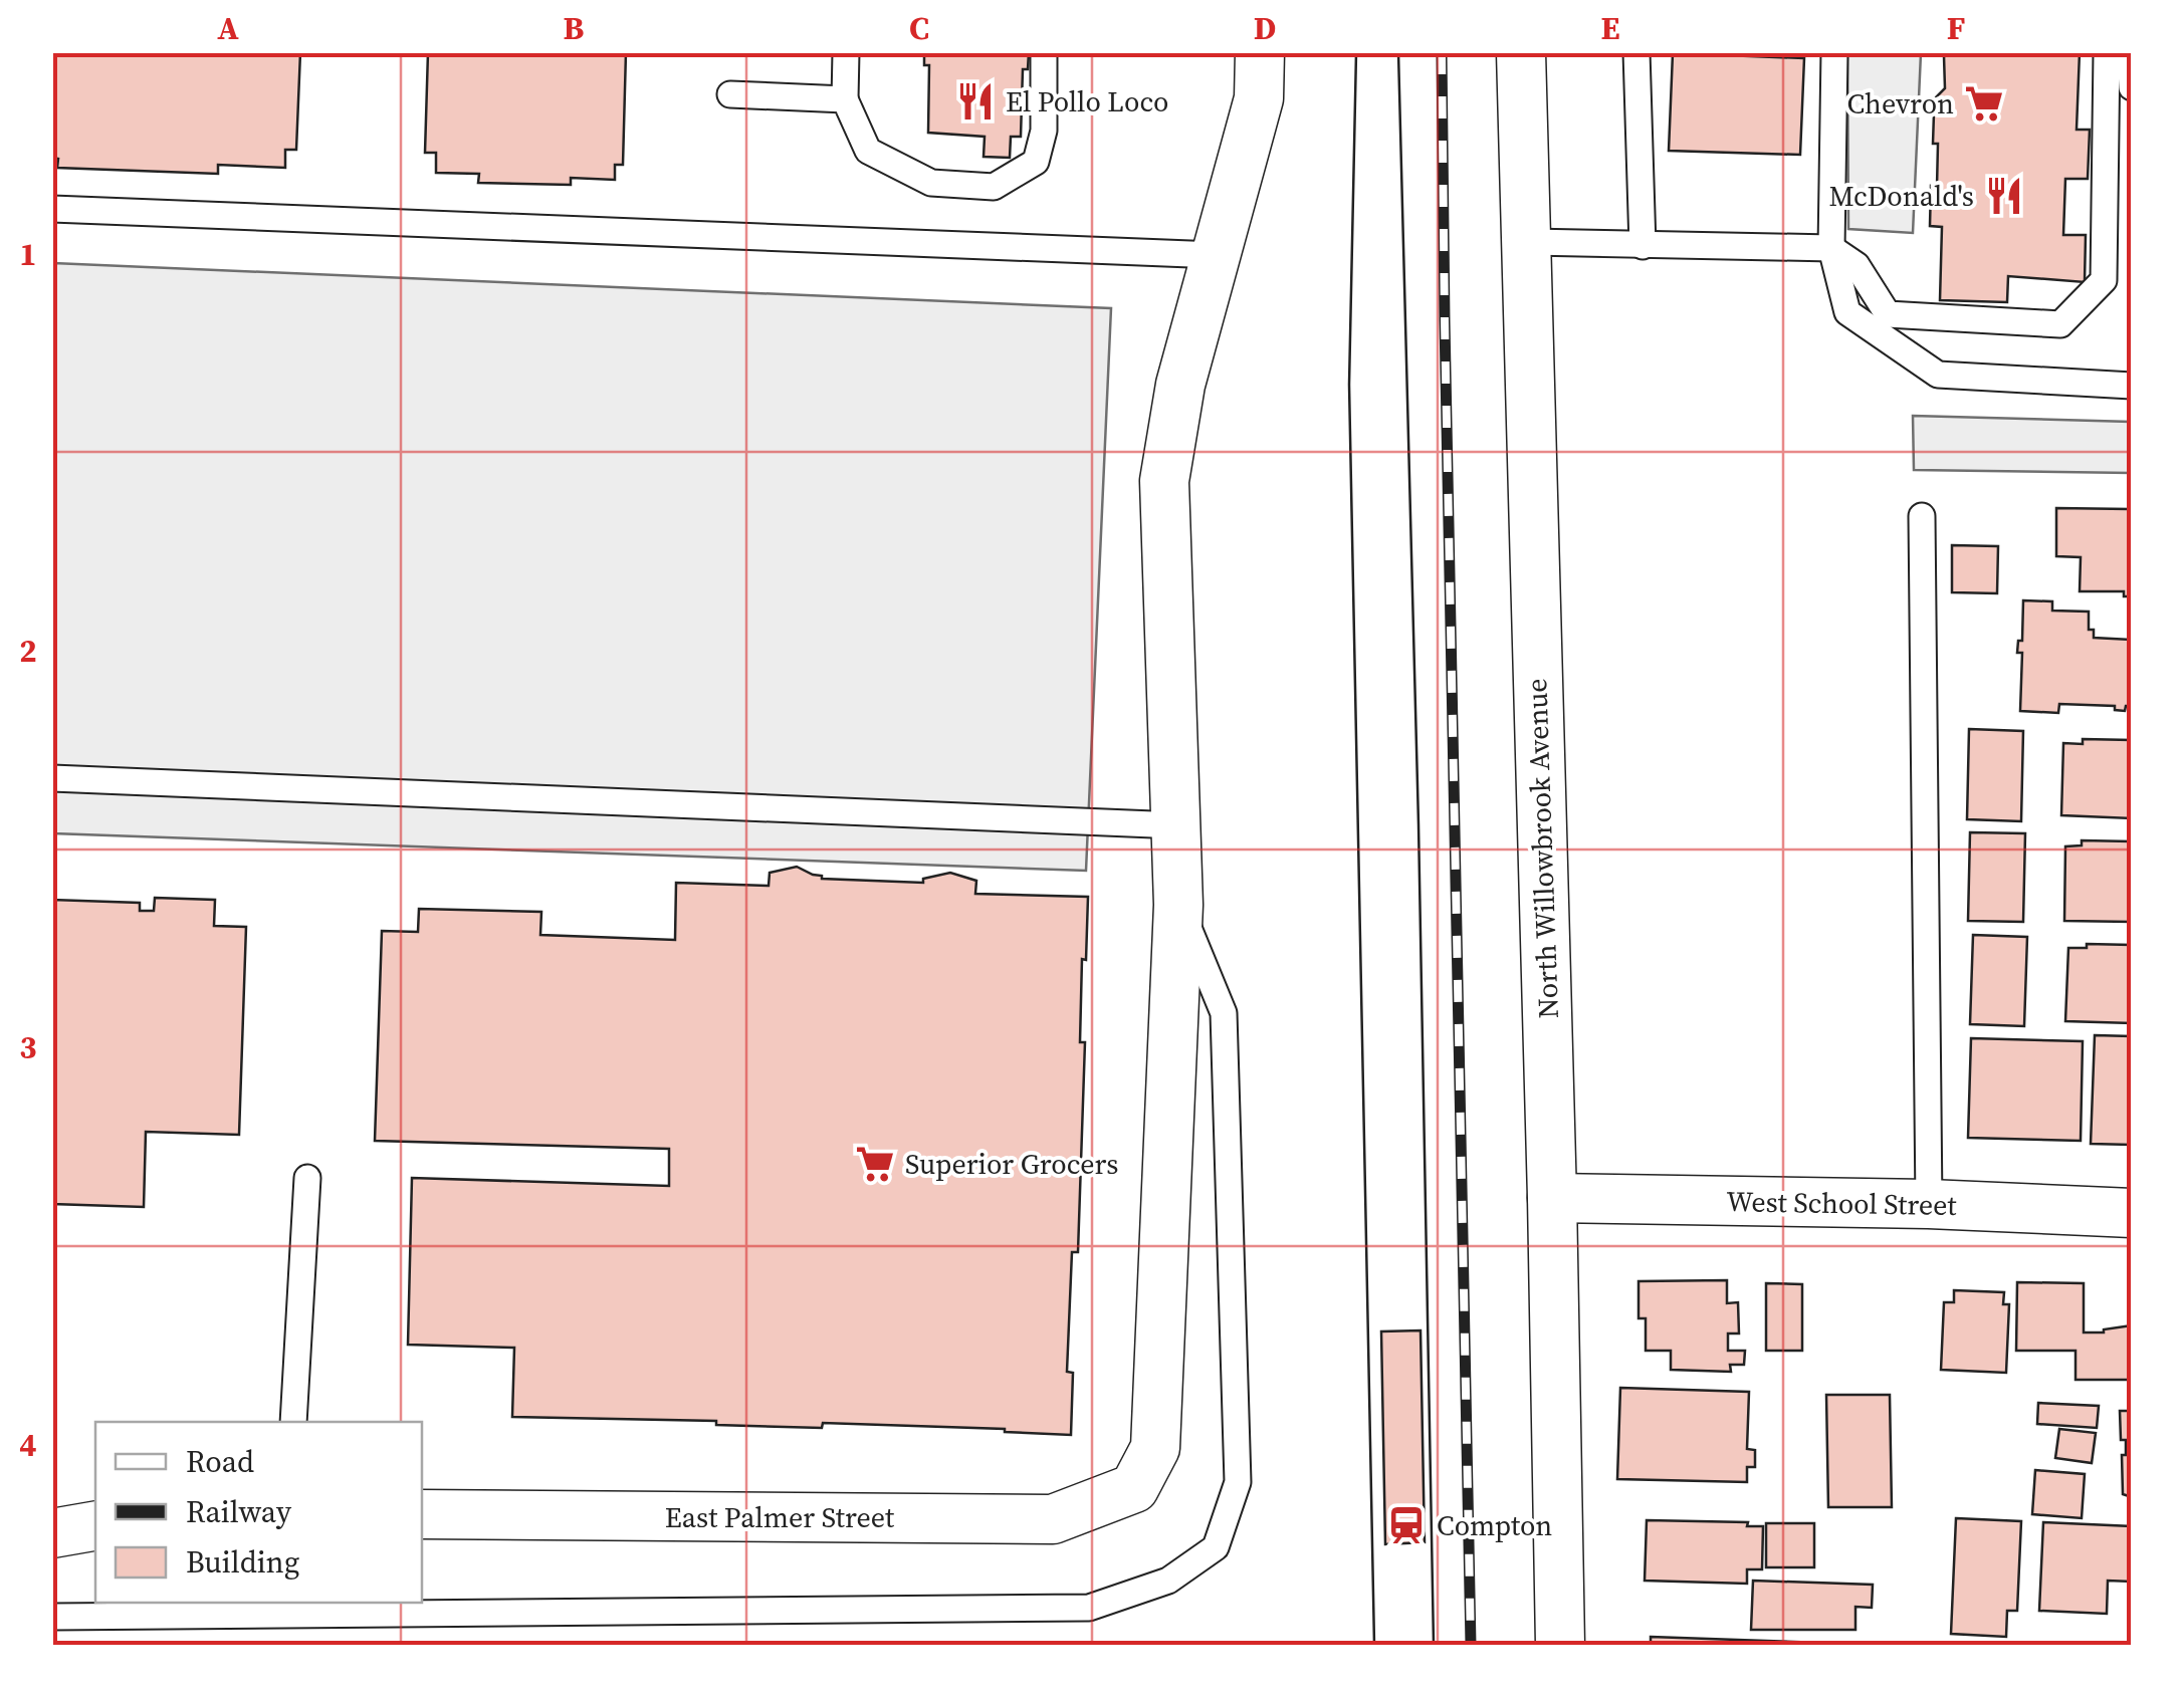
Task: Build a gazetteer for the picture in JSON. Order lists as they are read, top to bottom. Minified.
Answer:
{"streets":{"street":["North Willowbrook Avenue","West School Street","East Palmer Street"]},"crossings":[["North Willowbrook Avenue","West School Street"]],"places":{"restaurant":["El Pollo Loco","McDonald's"],"supermarket":["Chevron","Superior Grocers"],"station":["Compton"]},"legend":["Road","Railway","Building"],"grid":{"columns":["A","B","C","D","E","F"],"rows":["1","2","3","4"]}}
